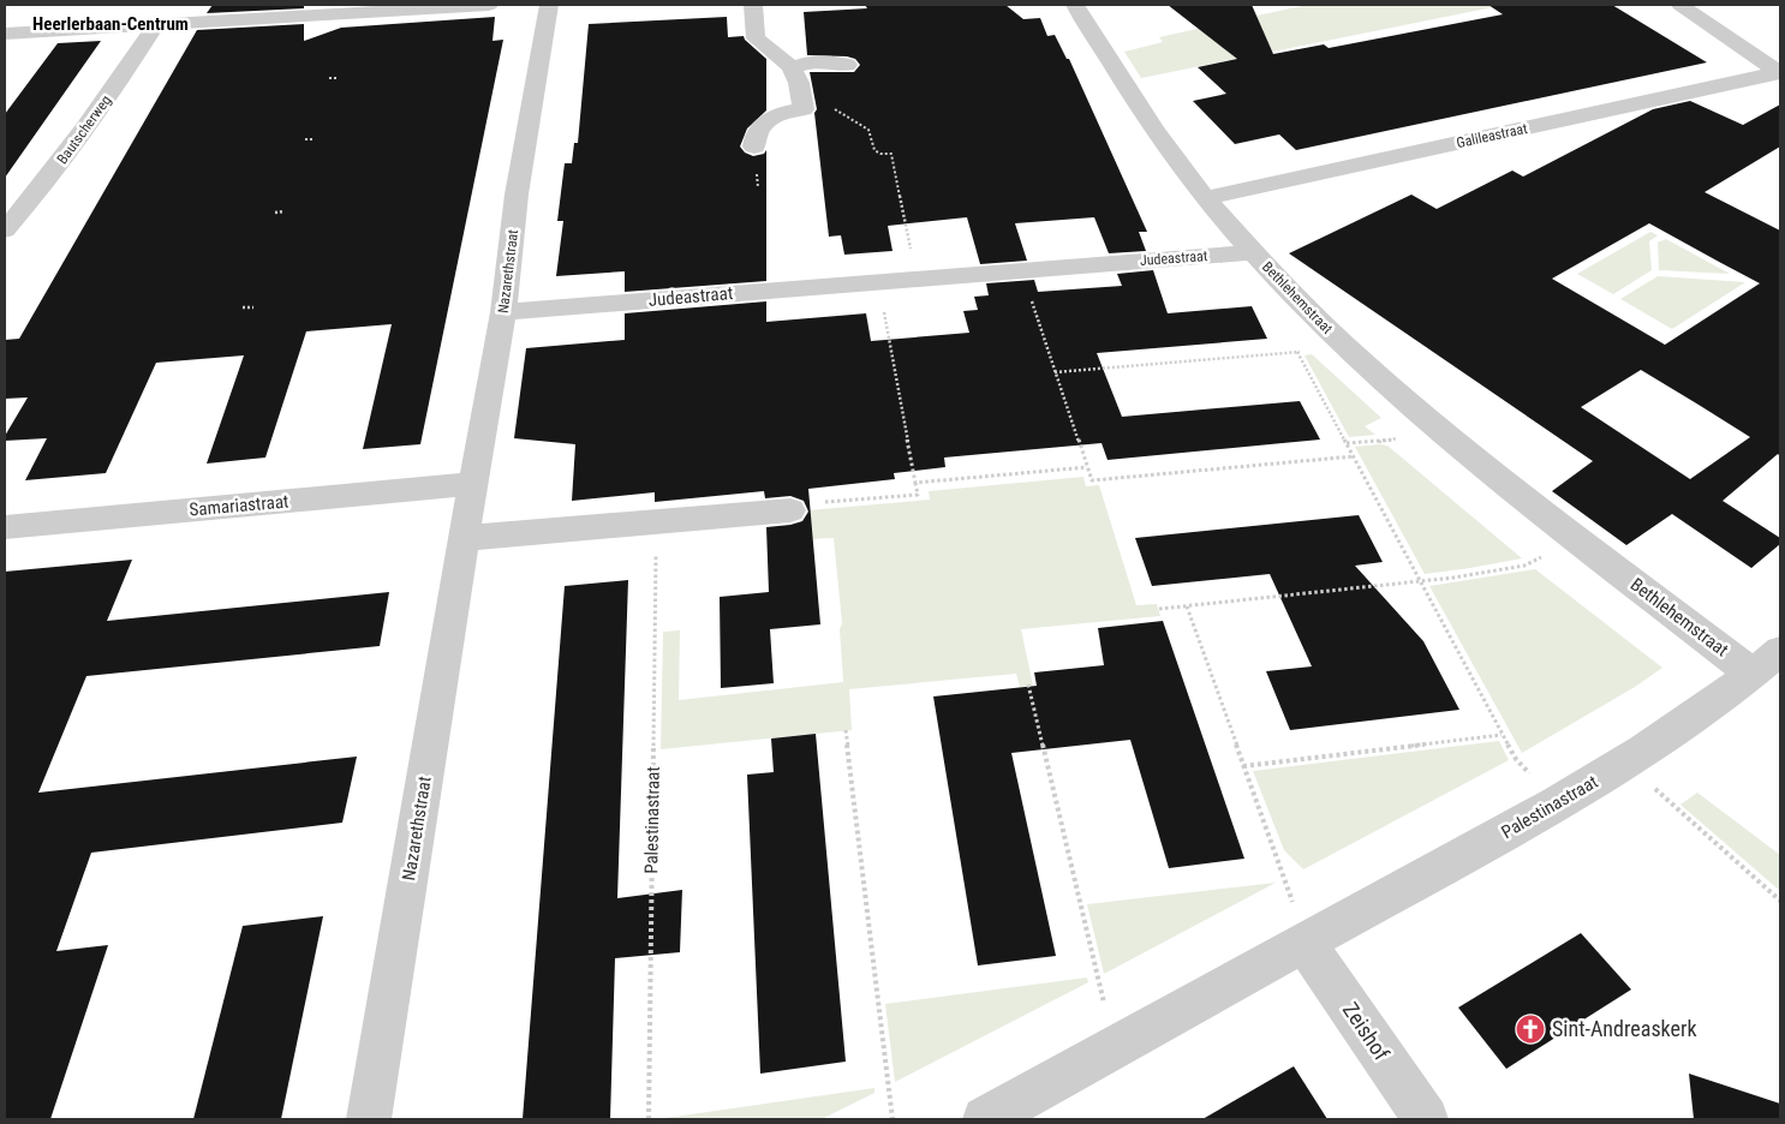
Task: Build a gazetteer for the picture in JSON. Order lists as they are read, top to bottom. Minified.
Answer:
{"streets":{"street":["Bautscherweg","Galileastraat","Judeastraat","Nazarethstraat","Bethlehemstraat","Samariastraat","Palestinastraat","Zeishof"]},"crossings":[["Galileastraat","Bethlehemstraat"],["Judeastraat","Nazarethstraat"],["Judeastraat","Bethlehemstraat"],["Nazarethstraat","Samariastraat"],["Bethlehemstraat","Palestinastraat"],["Palestinastraat","Zeishof"]],"districts":["Heerlerbaan-Centrum"],"places":{"church":["Sint-Andreaskerk"]}}
